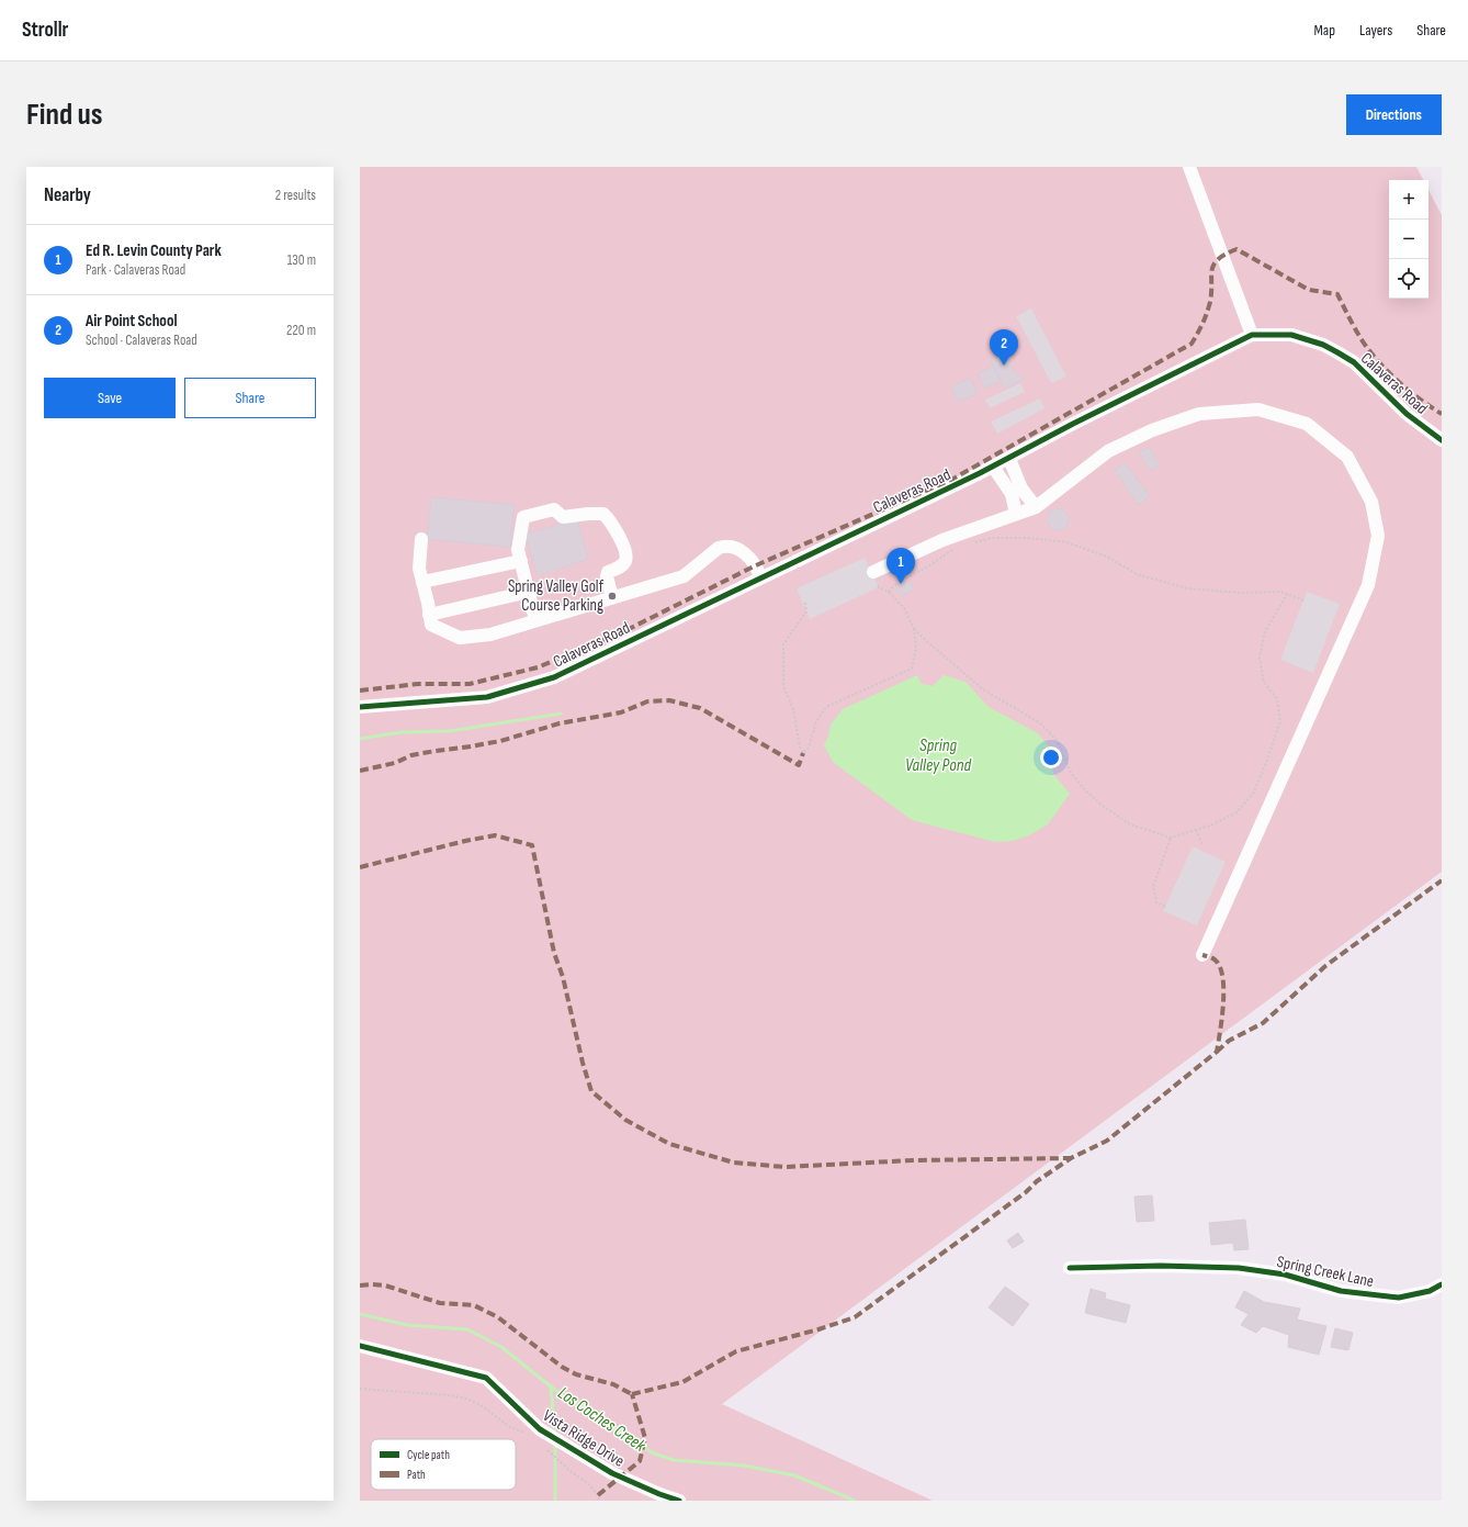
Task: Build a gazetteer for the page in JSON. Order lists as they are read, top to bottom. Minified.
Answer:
{"streets":{"street":["Calaveras Road","Spring Creek Lane","Vista Ridge Drive"]},"water":["Spring Valley Pond","Los Coches Creek"],"places":["Spring Valley Golf Course Parking"],"legend":["Cycle path","Path"],"page":{"header":"Strollr","nav":["Map","Layers","Share"],"buttons":["Directions",["Save","Share"]],"title":"Find us","heading":["Nearby","2 results"],"map_buttons":["+","−"],"list":[{"mark":"1","name":"Ed R. Levin County Park","note":"Park · Calaveras Road","value":"130 m"},{"mark":"2","name":"Air Point School","note":"School · Calaveras Road","value":"220 m"}],"pins":["2","1"]}}
